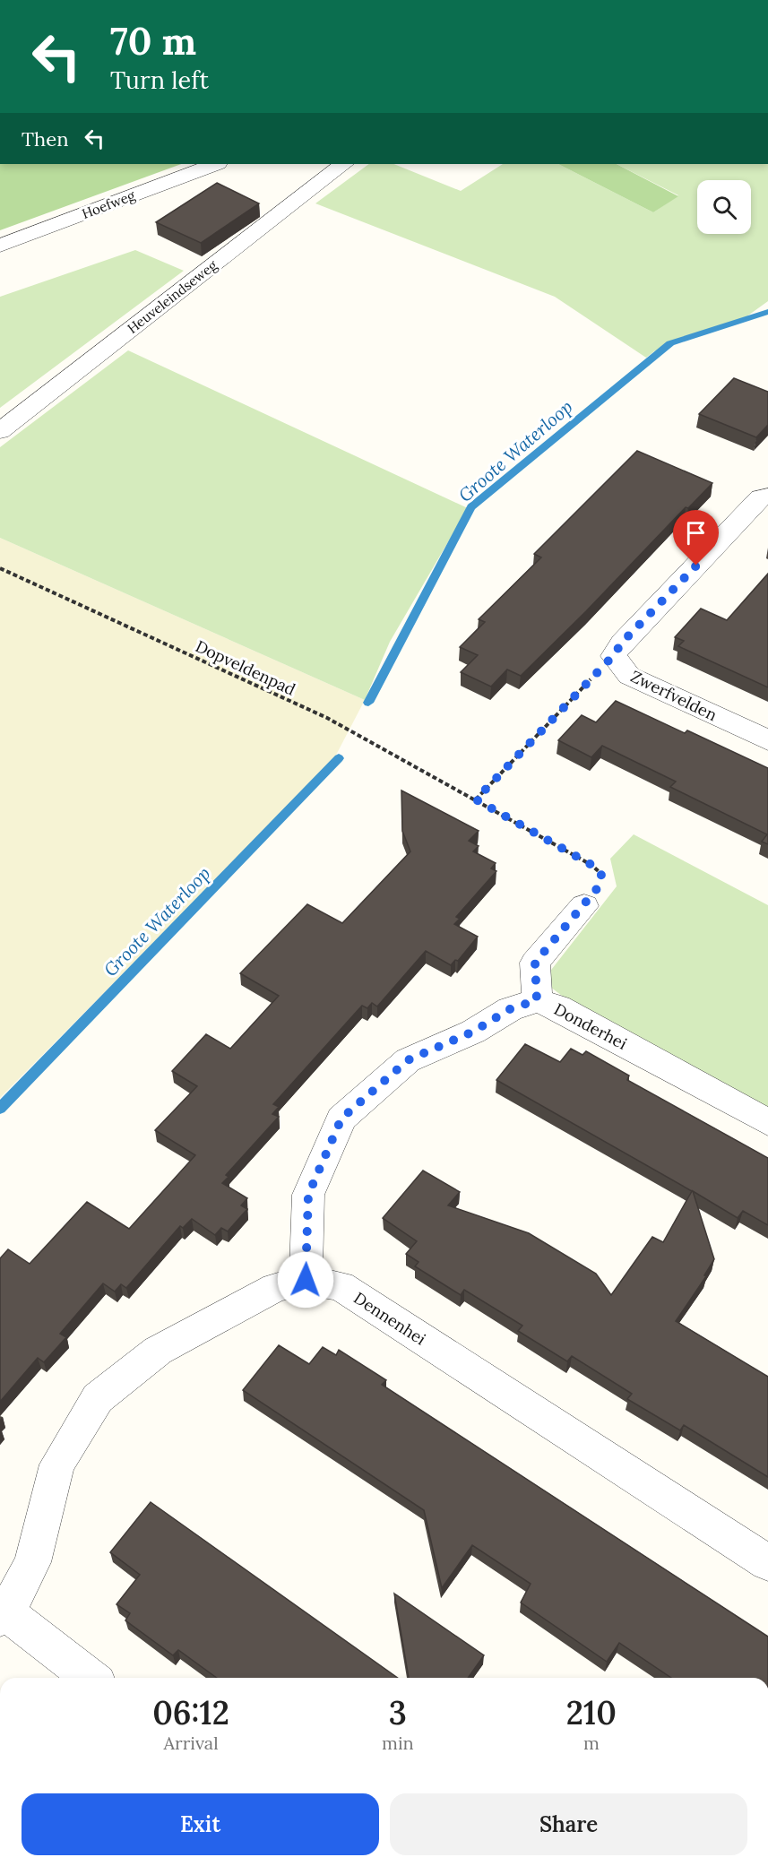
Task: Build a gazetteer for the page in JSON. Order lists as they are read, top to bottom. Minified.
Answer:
{"streets":{"street":["Hoefweg","Heuveleindseweg","Zwerfvelden","Donderhei","Dennenhei"],"path":["Dopveldenpad"]},"crossings":[["Donderhei","Dennenhei"]],"water":["Groote Waterloop"],"page":{"turn":["70 m","Turn left"],"then":"Then","eta":["06:12","Arrival","3","min","210","m"],"buttons":["Exit","Share"]}}
